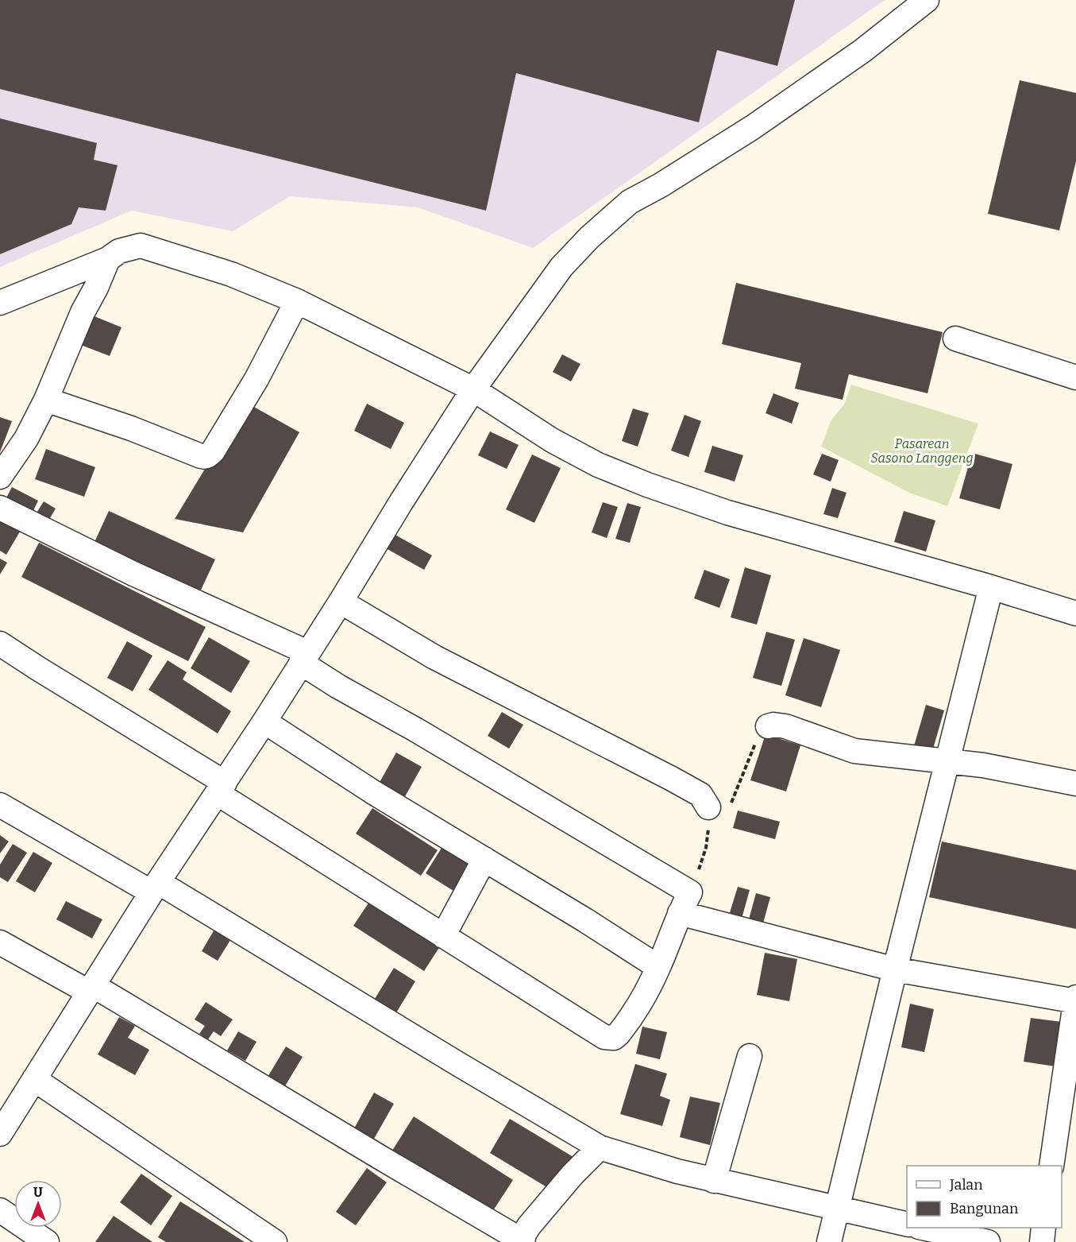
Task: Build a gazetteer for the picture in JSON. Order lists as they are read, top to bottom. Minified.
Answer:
{"parks":["Pasarean Sasono Langgeng"],"legend":["Jalan","Bangunan"],"north":"top"}
